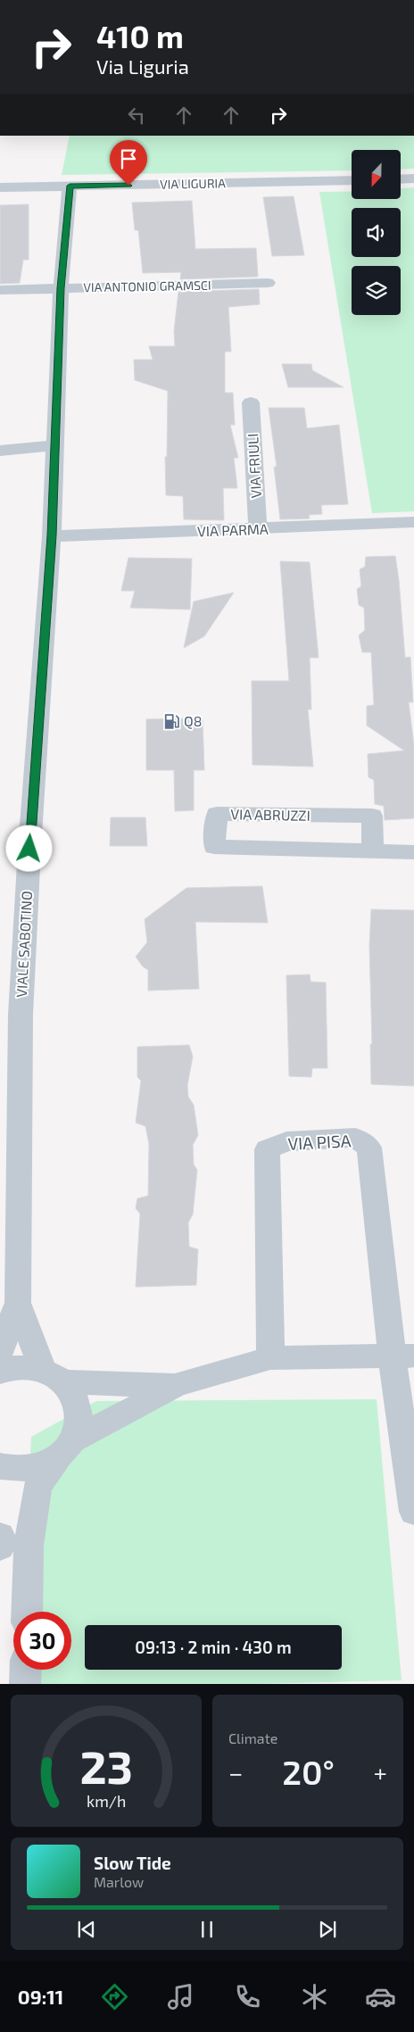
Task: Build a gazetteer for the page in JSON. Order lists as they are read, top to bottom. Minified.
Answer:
{"streets":{"street":["VIA LIGURIA","VIA ANTONIO GRAMSCI","VIA FRIULI","VIA PARMA","VIA ABRUZZI","VIALE SABOTINO","VIA PISA"]},"crossings":[["VIA LIGURIA","VIALE SABOTINO"],["VIA ANTONIO GRAMSCI","VIALE SABOTINO"],["VIA FRIULI","VIA PARMA"],["VIA PARMA","VIALE SABOTINO"]],"places":{"fuel station":["Q8"]},"north":"bottom","page":{"turn":["410 m","Via Liguria"],"limit":"30","trip":"09:13 · 2 min · 430 m","tile":"Climate","heat":["−","20°","+"],"song":["Slow Tide","Marlow"],"tabs":"09:11","gauge":["23","km/h"]}}
